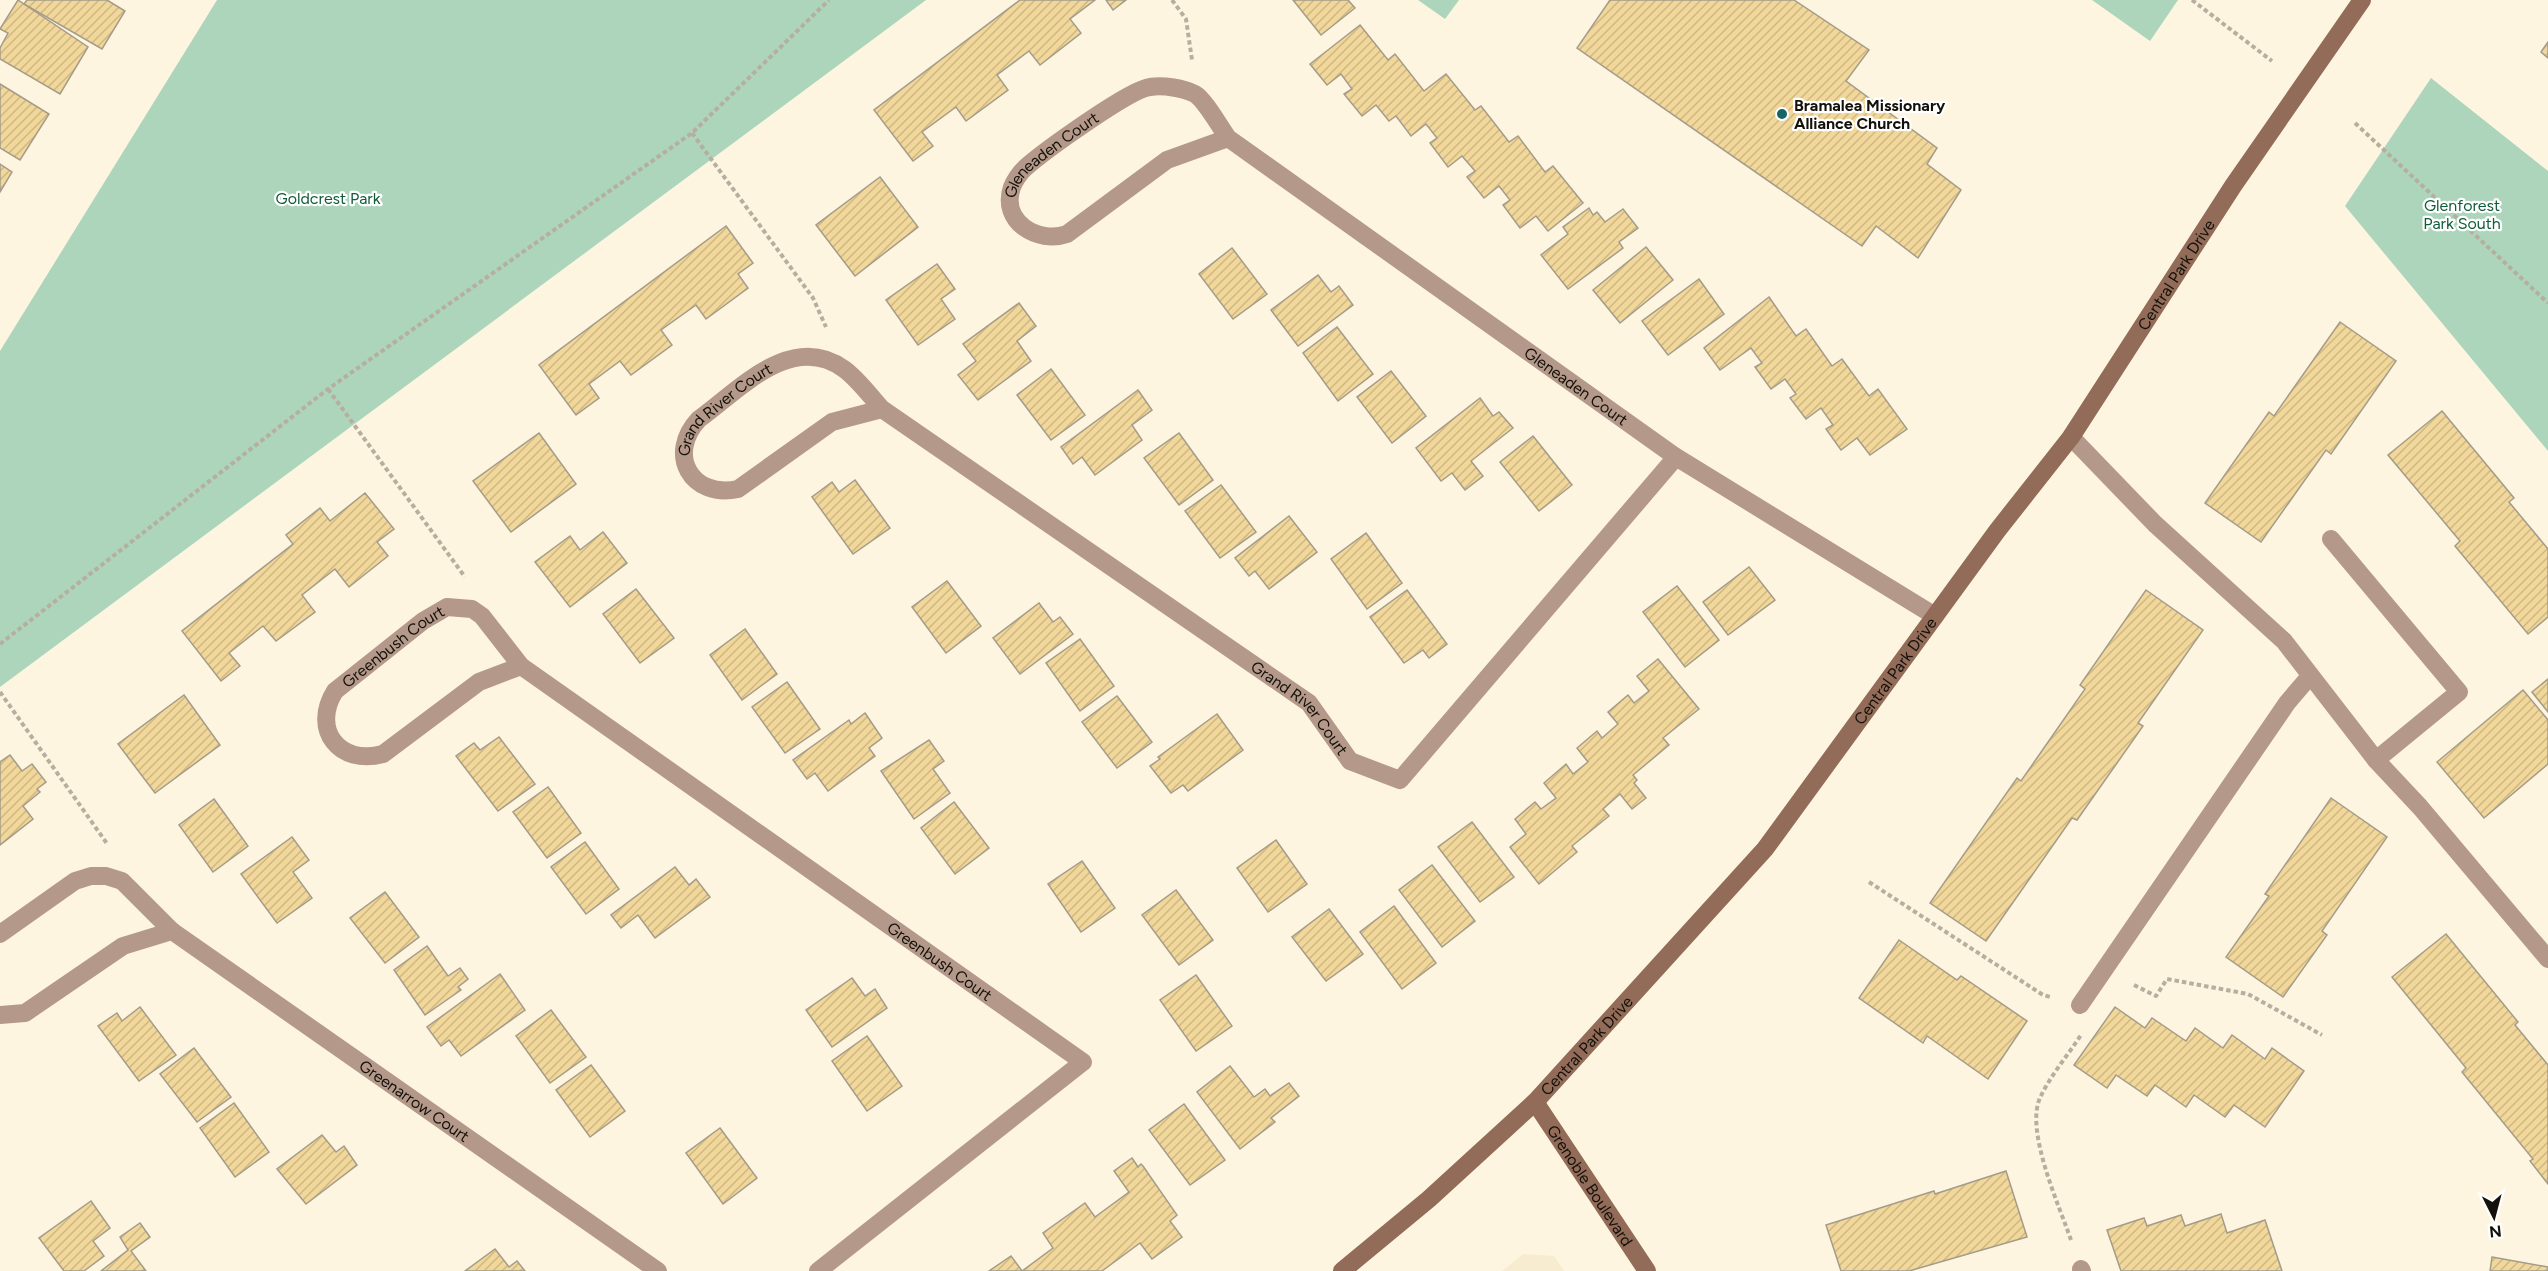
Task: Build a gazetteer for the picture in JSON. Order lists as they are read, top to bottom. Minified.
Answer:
{"streets":{"street":["Gleneaden Court","Central Park Drive","Grand River Court","Greenbush Court","Greenarrow Court","Grenoble Boulevard"]},"crossings":[["Gleneaden Court","Central Park Drive"],["Gleneaden Court","Grand River Court"],["Central Park Drive","Grenoble Boulevard"]],"parks":["Goldcrest Park","Glenforest Park South"],"places":["Bramalea Missionary Alliance Church"],"north":"bottom"}
